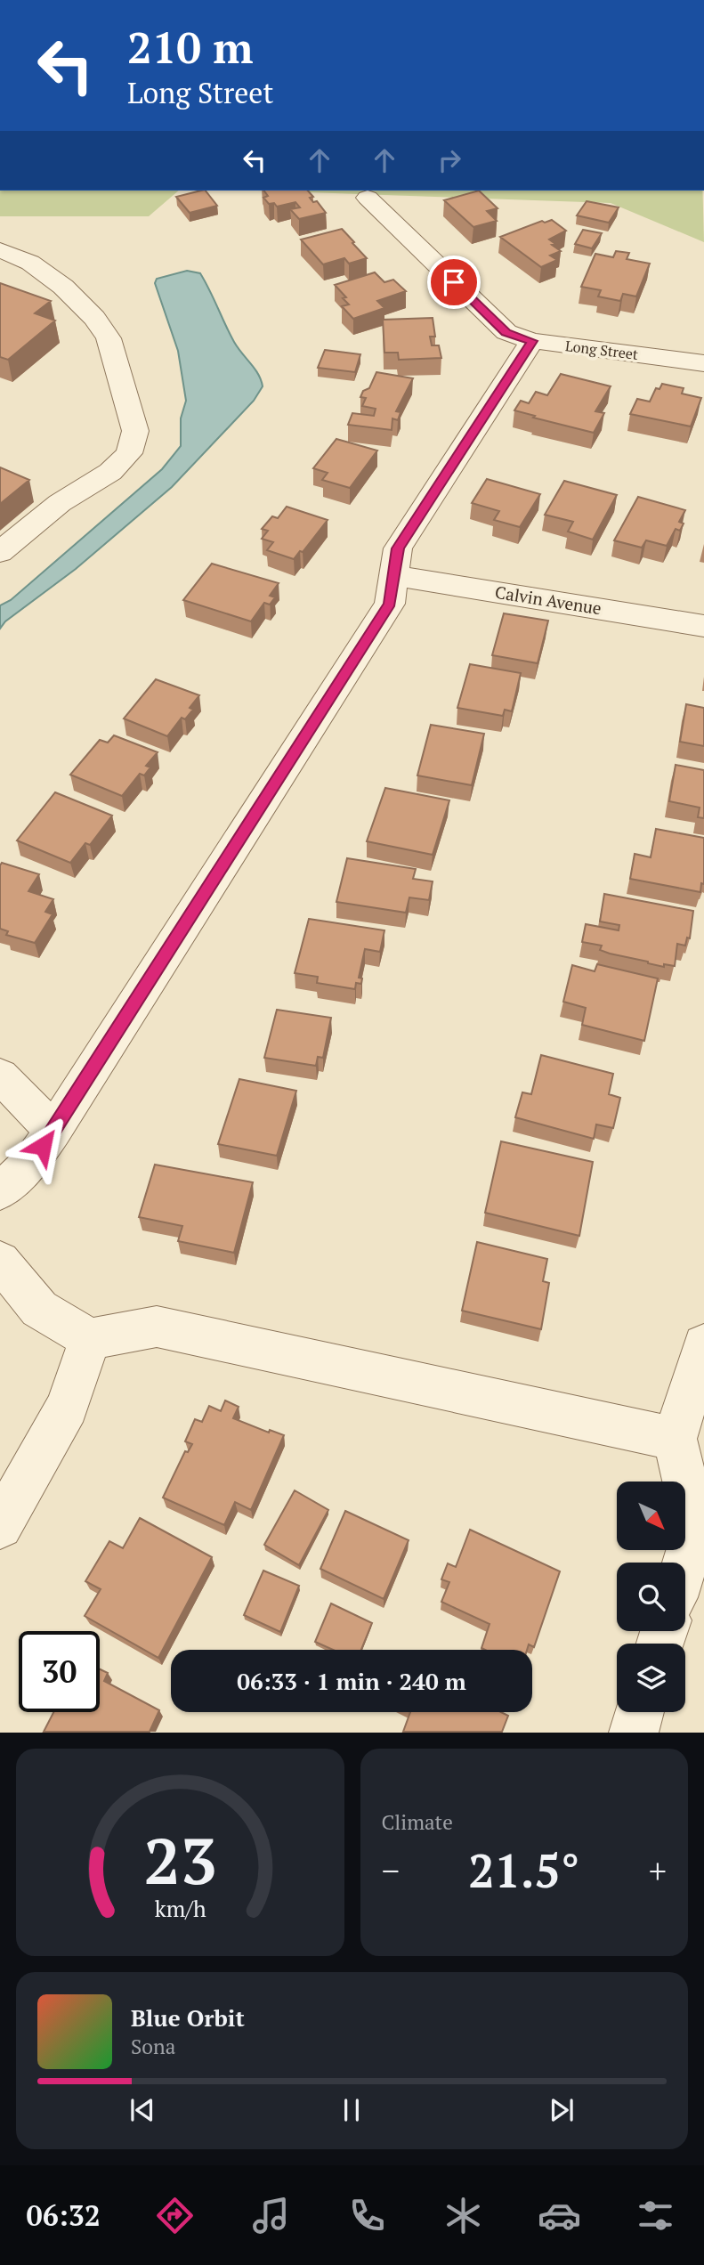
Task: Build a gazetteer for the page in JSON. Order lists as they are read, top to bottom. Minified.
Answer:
{"streets":{"street":["Long Street","Calvin Avenue"]},"north":"bottom right","page":{"turn":["210 m","Long Street"],"limit":"30","trip":"06:33 · 1 min · 240 m","tile":"Climate","heat":["−","21.5°","+"],"song":["Blue Orbit","Sona"],"tabs":"06:32","gauge":["23","km/h"]}}
